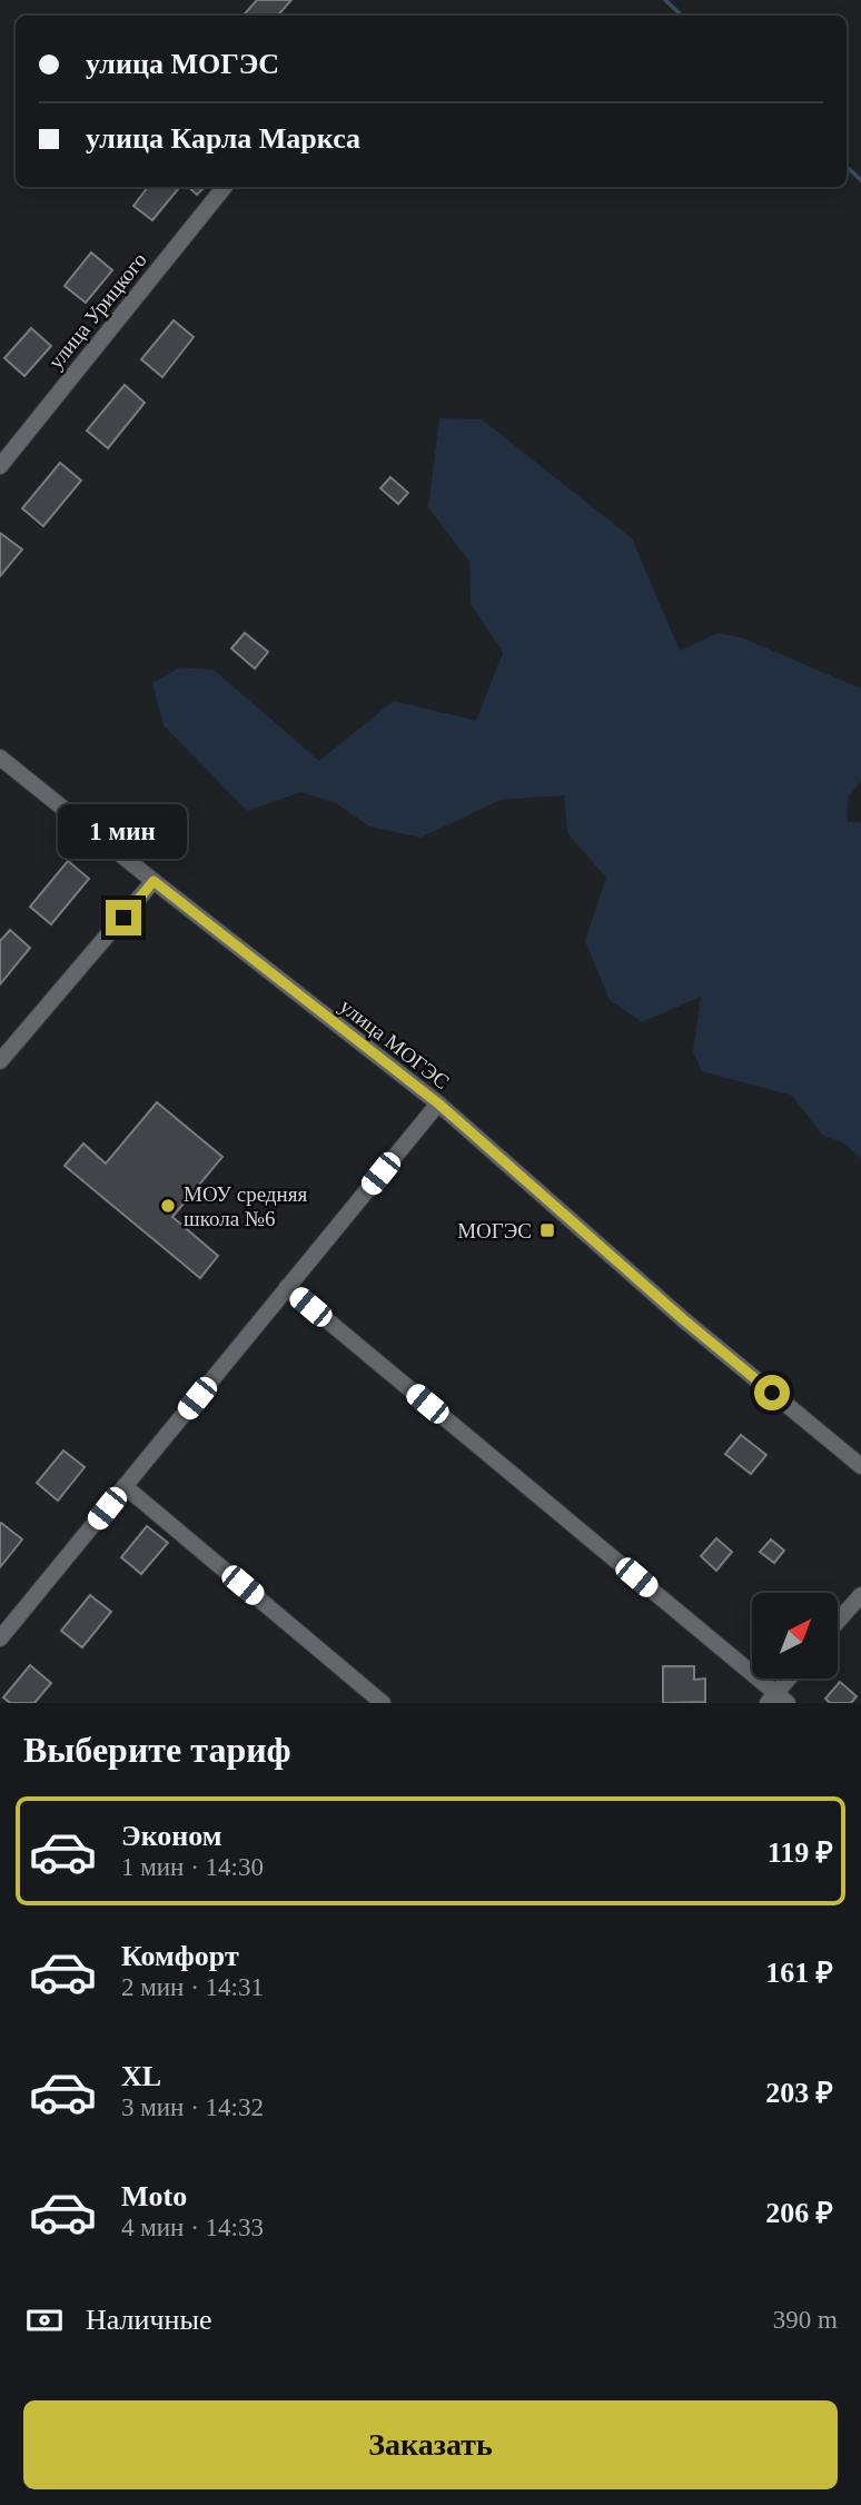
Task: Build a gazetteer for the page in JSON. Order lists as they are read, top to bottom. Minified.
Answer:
{"streets":{"street":["улица Урицкого","улица МОГЭС"]},"places":{"other":["МОУ средняя школа №6"],"transit":["МОГЭС"]},"north":"top right","page":{"banner":["улица МОГЭС","улица Карла Маркса"],"bubble":"1 мин","heading":"Выберите тариф","list":[{"name":"Эконом","note":"1 мин · 14:30","value":"119 ₽"},{"name":"Комфорт","note":"2 мин · 14:31","value":"161 ₽"},{"name":"XL","note":"3 мин · 14:32","value":"203 ₽"},{"name":"Moto","note":"4 мин · 14:33","value":"206 ₽"}],"pay":["Наличные","390 m"],"buttons":"Заказать"}}
